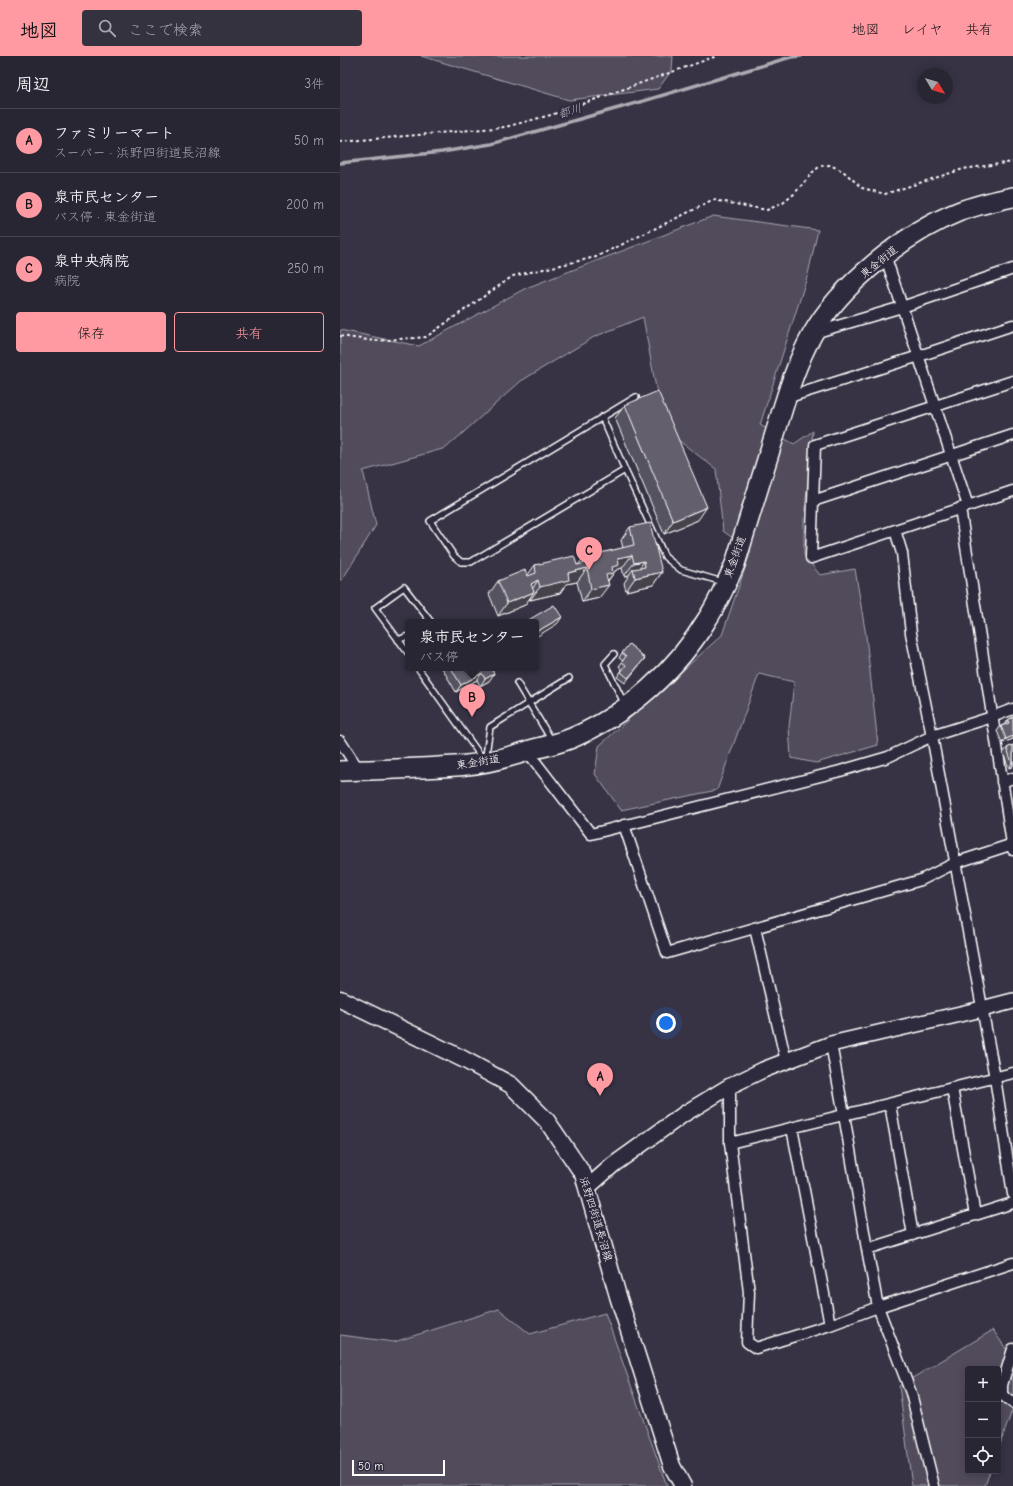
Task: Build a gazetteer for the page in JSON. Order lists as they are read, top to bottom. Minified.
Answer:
{"streets":{"highway":["東金街道"],"main road":["浜野四街道長沼線"]},"water":["都川"],"scale_bar":"50 m","north":"bottom right","page":{"header":"地図","search":"ここで検索","nav":["地図","レイヤ","共有"],"heading":["周辺","3件"],"list":[{"mark":"A","name":"ファミリーマート","note":"スーパー · 浜野四街道長沼線","value":"50 m"},{"mark":"B","name":"泉市民センター","note":"バス停 · 東金街道","value":"200 m"},{"mark":"C","name":"泉中央病院","note":"病院","value":"250 m"}],"buttons":["保存","共有"],"pins":["C","B","A"],"popup":["泉市民センター","バス停"],"map_buttons":["+","−"],"scale":"50 m"}}
